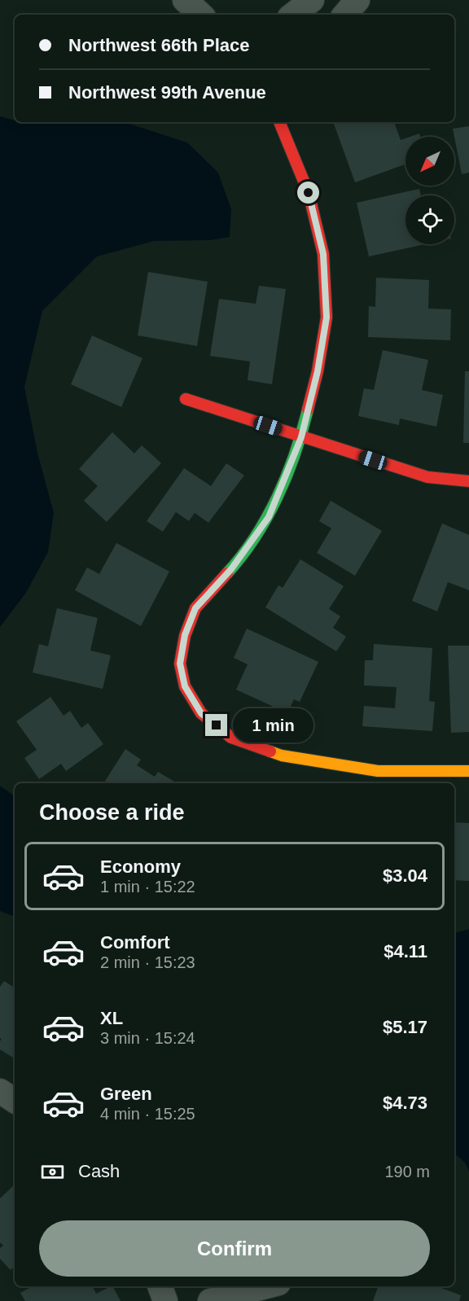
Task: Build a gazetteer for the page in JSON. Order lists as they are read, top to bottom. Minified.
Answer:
{"north":"bottom left","page":{"banner":["Northwest 66th Place","Northwest 99th Avenue"],"bubble":"1 min","heading":"Choose a ride","list":[{"name":"Economy","note":"1 min · 15:22","value":"$3.04"},{"name":"Comfort","note":"2 min · 15:23","value":"$4.11"},{"name":"XL","note":"3 min · 15:24","value":"$5.17"},{"name":"Green","note":"4 min · 15:25","value":"$4.73"}],"pay":["Cash","190 m"],"buttons":"Confirm"}}
